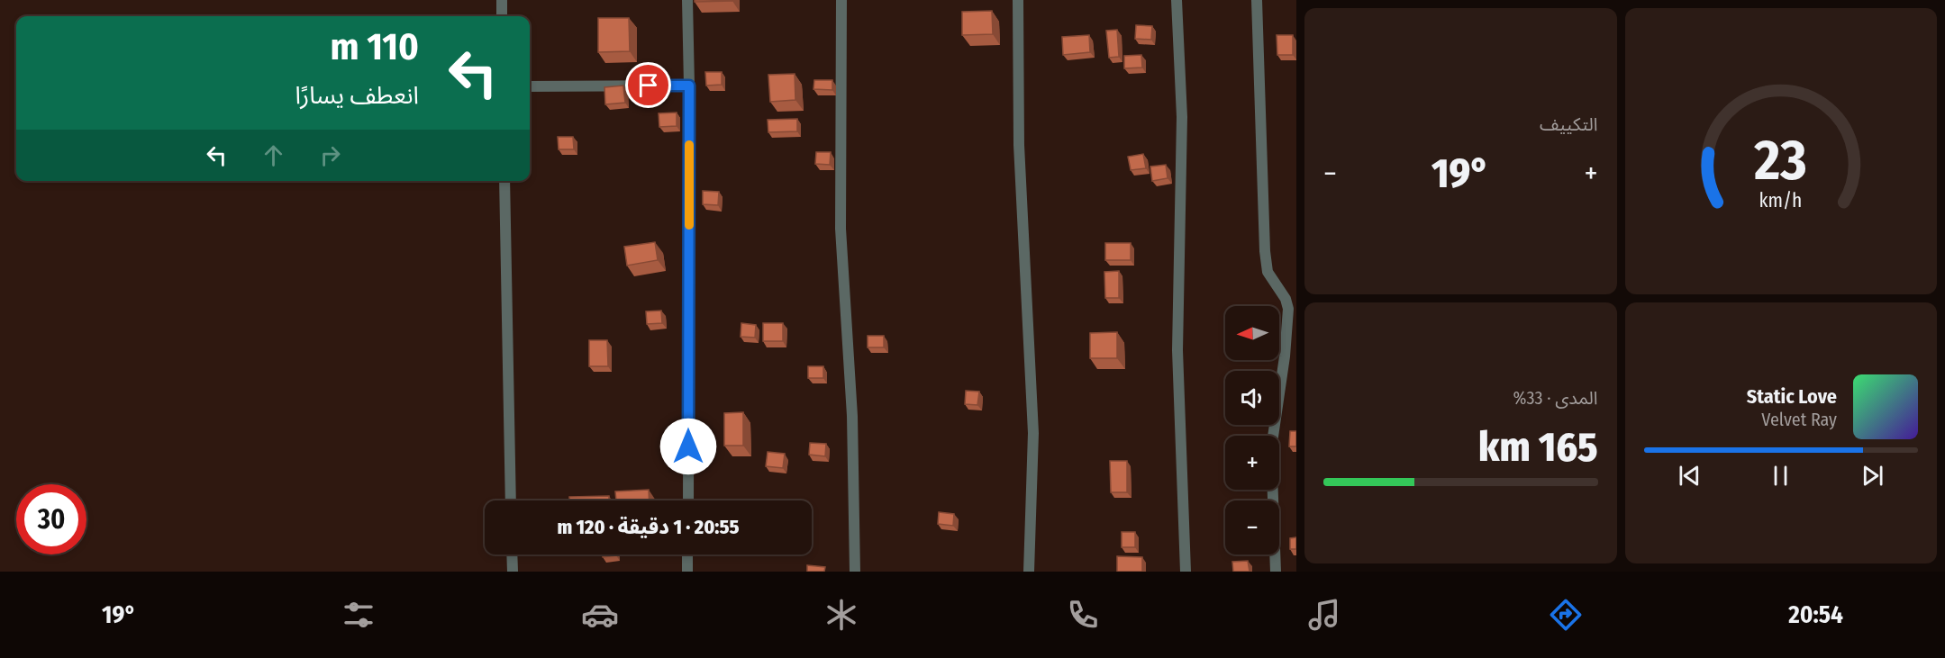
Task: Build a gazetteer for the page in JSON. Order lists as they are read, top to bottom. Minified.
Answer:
{"north":"left","page":{"tile":["التكييف",["المدى · 33%","165 km"]],"turn":["110 m","انعطف يسارًا"],"heat":["−","19°","+"],"map_buttons":["+","−"],"song":["Static Love","Velvet Ray"],"limit":"30","trip":"20:55 · 1 دقيقة · 120 m","tabs":["20:54","19°"],"gauge":["23","km/h"]}}
